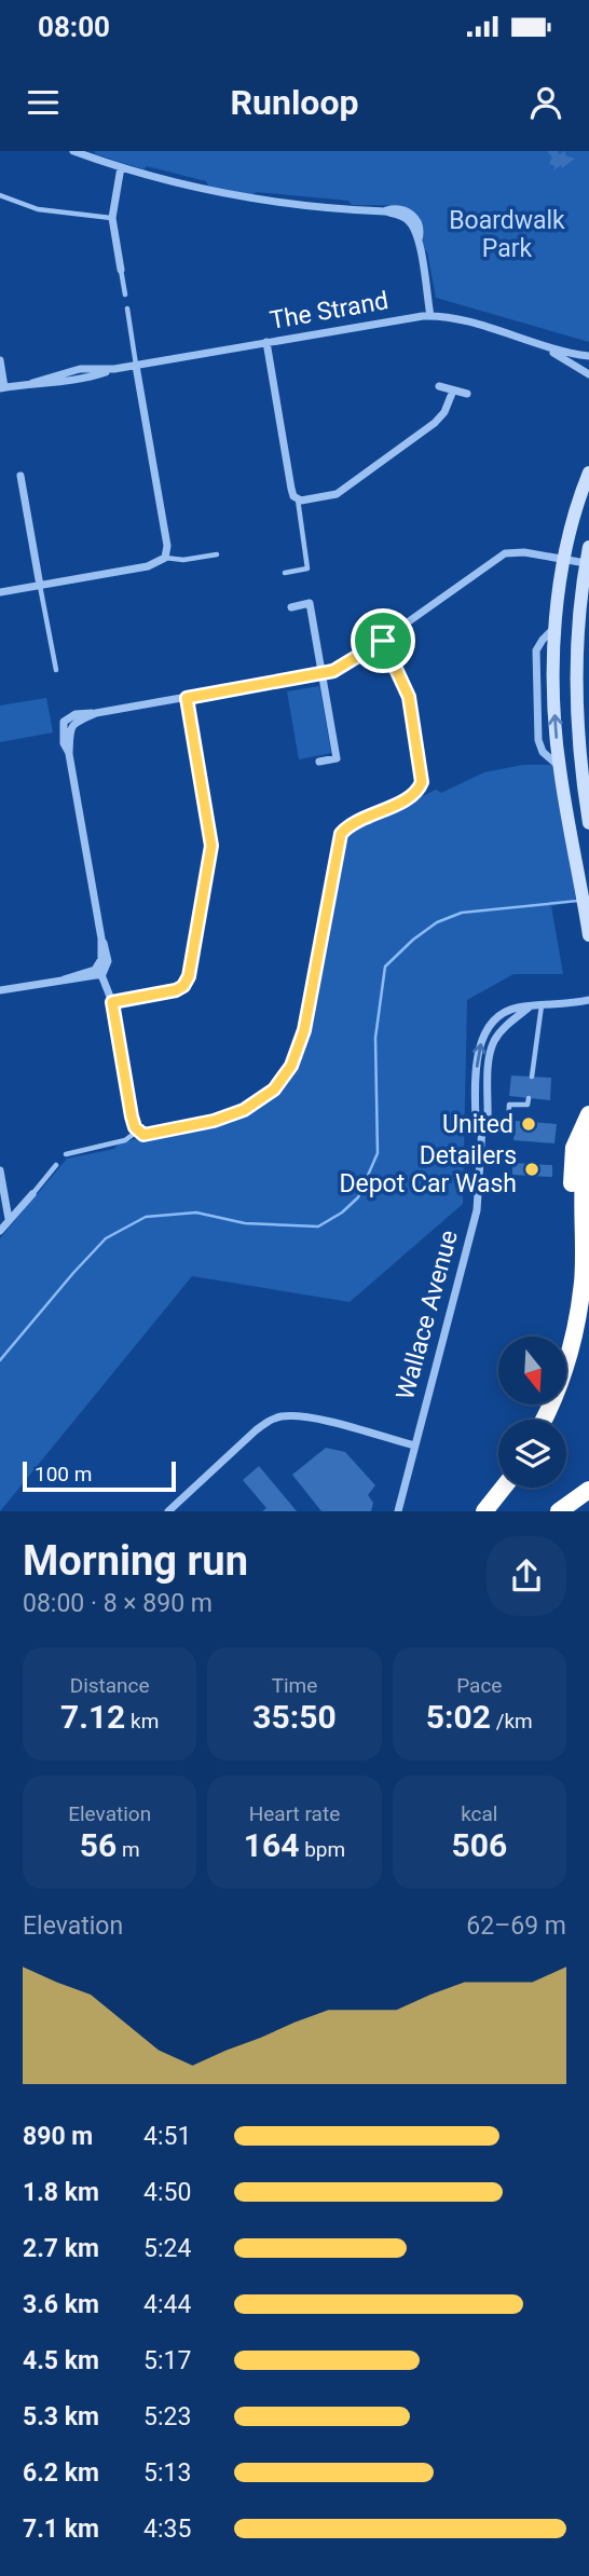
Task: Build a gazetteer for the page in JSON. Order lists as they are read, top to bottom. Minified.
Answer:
{"streets":{"street":["The Strand","Wallace Avenue"]},"parks":["Boardwalk Park"],"places":["United","Detailers Depot Car Wash"],"scale_bar":"100 m","north":"bottom","page":{"status":"08:00","header":"Runloop","scale":"100 m","heading":["Morning run","08:00 · 8 × 890 m"],"stats":[["Distance","7.12 km"],["Time","35:50"],["Pace","5:02 /km"],["Elevation","56 m"],["Heart rate","164 bpm"],["kcal","506"]],"chart":["Elevation","62–69 m"],"list":[{"name":"890 m","note":"4:51"},{"name":"1.8 km","note":"4:50"},{"name":"2.7 km","note":"5:24"},{"name":"3.6 km","note":"4:44"},{"name":"4.5 km","note":"5:17"},{"name":"5.3 km","note":"5:23"},{"name":"6.2 km","note":"5:13"},{"name":"7.1 km","note":"4:35"}]}}
